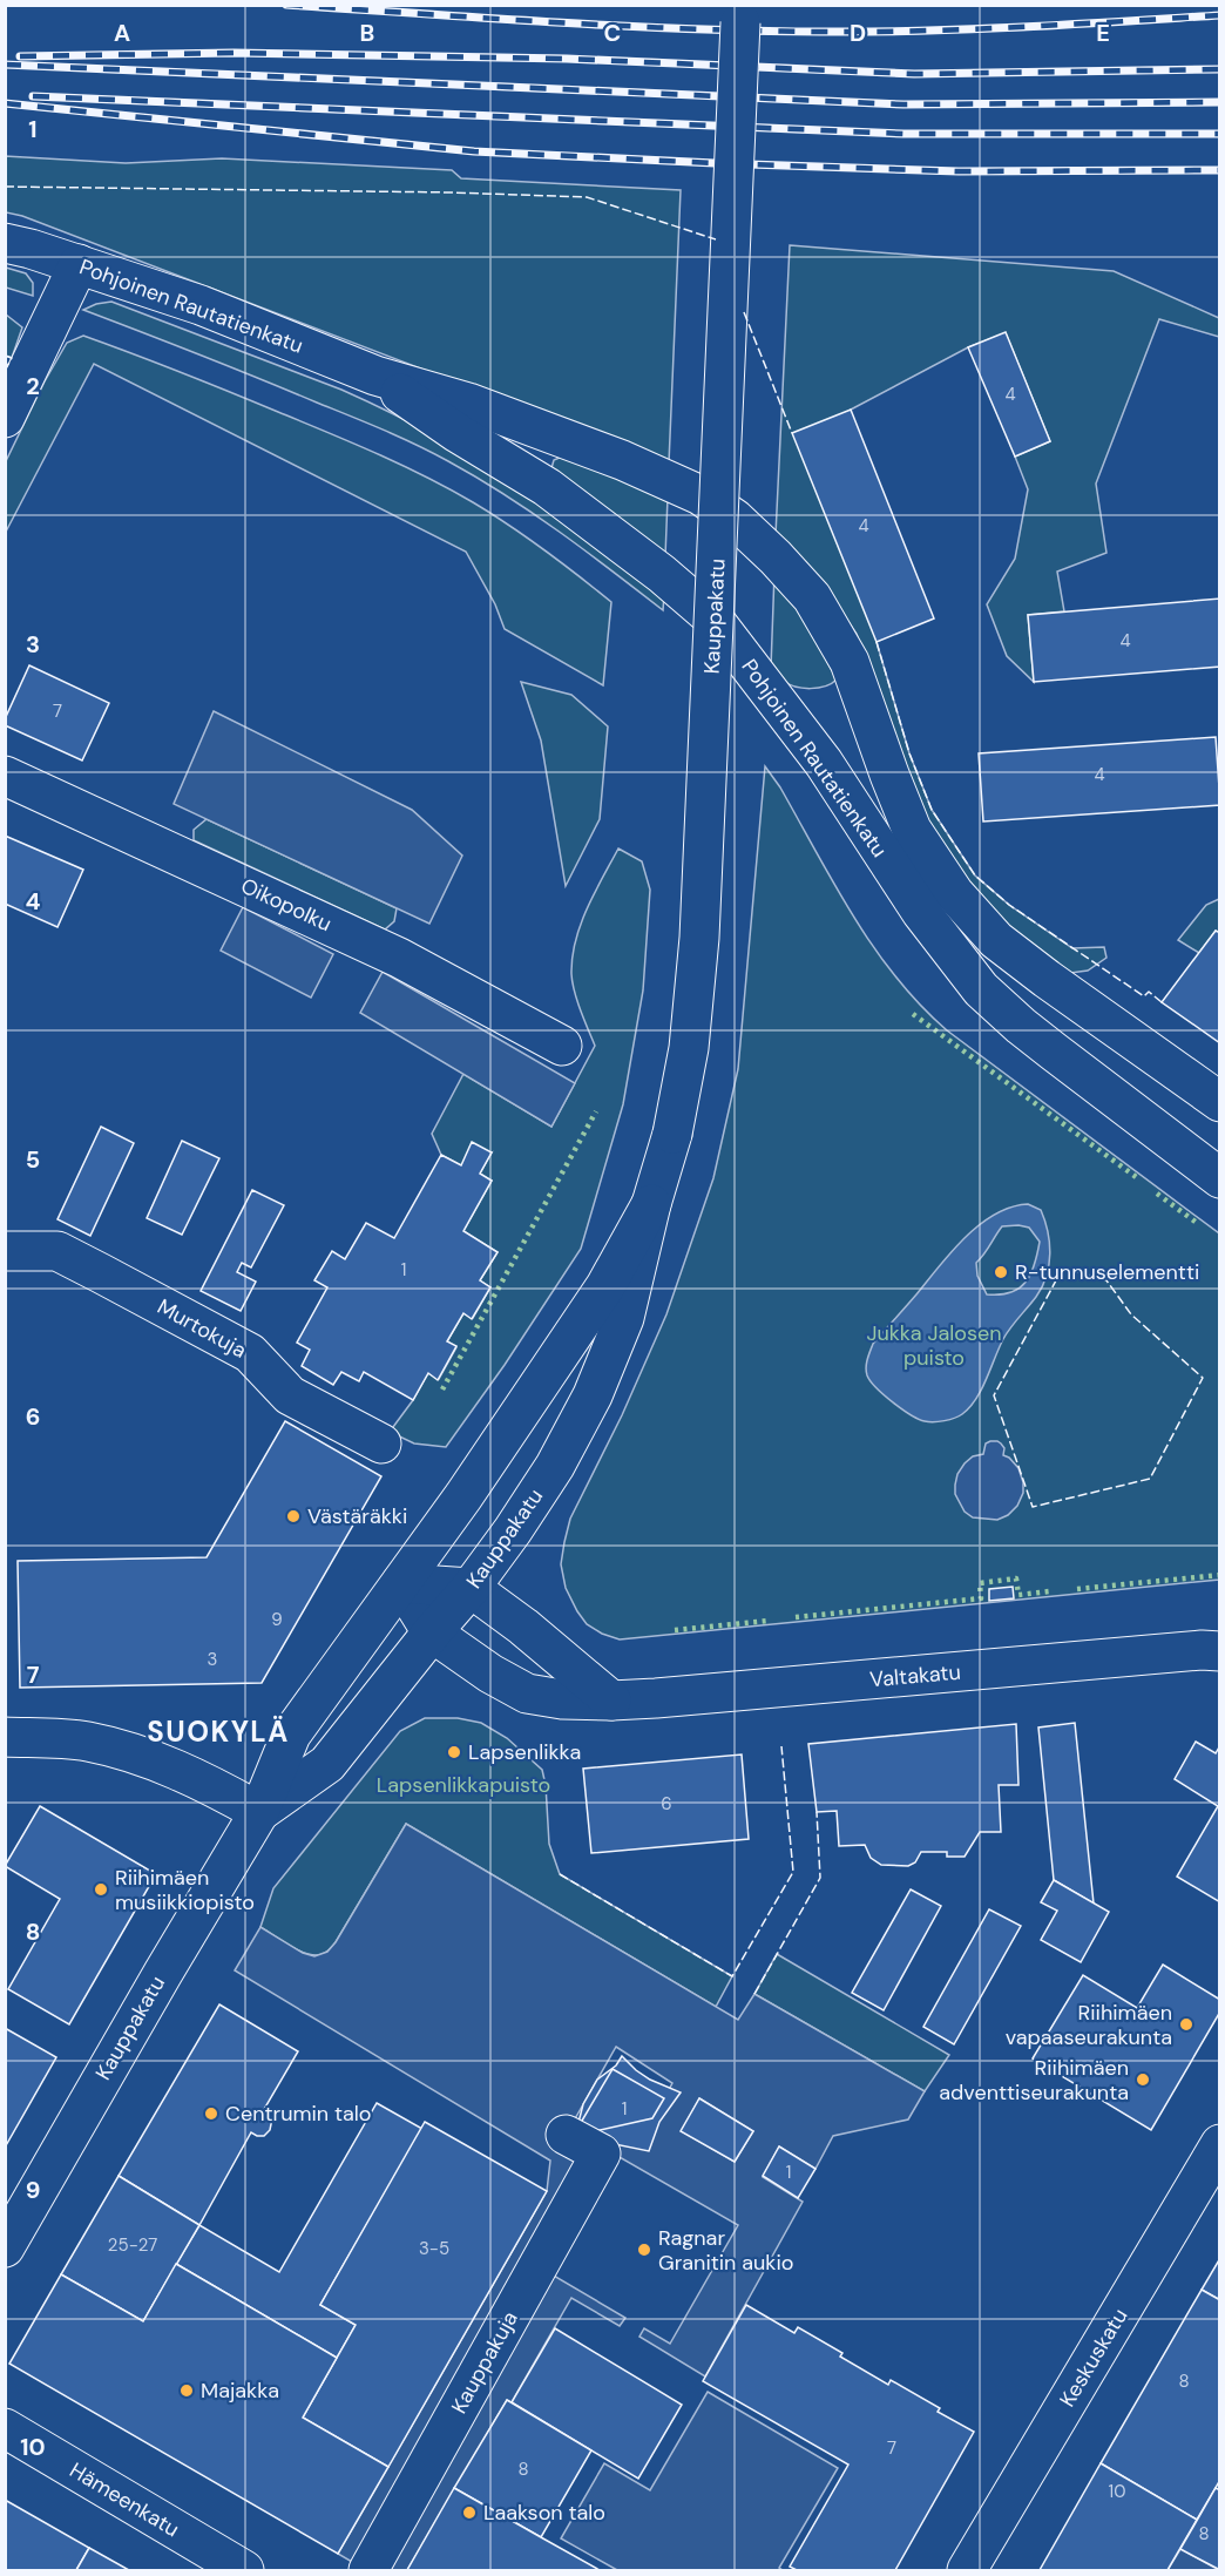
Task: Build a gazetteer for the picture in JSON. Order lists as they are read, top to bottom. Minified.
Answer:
{"streets":{"street":["Pohjoinen Rautatienkatu","Kauppakatu","Oikopolku","Murtokuja","Valtakatu","Keskuskatu","Kauppakuja","Hämeenkatu"]},"crossings":[["Kauppakatu","Valtakatu"]],"districts":["SUOKYLÄ"],"parks":["Jukka Jalosen puisto","Lapsenlikkapuisto"],"places":["R-tunnuselementti","Västäräkki","Lapsenlikka","Riihimäen musiikkiopisto","Riihimäen vapaaseurakunta","Riihimäen adventtiseurakunta","Centrumin talo","Ragnar Granitin aukio","Majakka","Laakson talo"],"house_numbers":["4","4","4","7","4","1","9","3","6","1","1","25-27","3-5","8","7","8","10","8"],"grid":{"columns":["A","B","C","D","E"],"rows":["1","2","3","4","5","6","7","8","9","10"]}}
